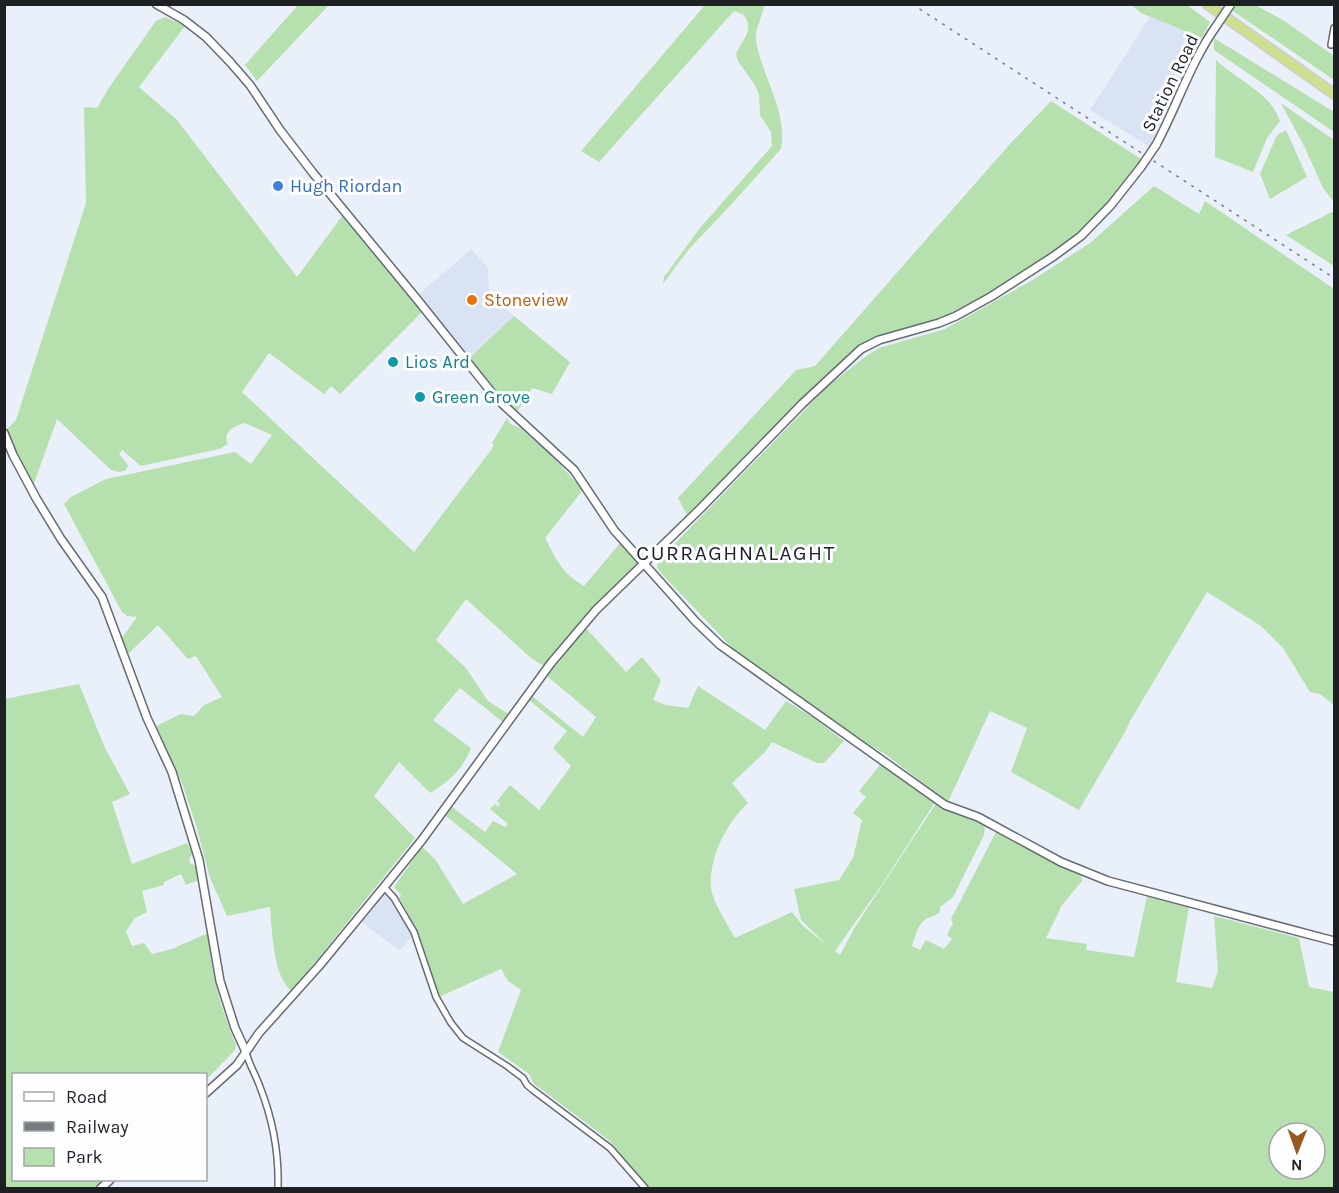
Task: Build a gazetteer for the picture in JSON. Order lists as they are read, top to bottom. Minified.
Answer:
{"streets":{"street":["Station Road"]},"districts":["CURRAGHNALAGHT"],"places":["Hugh Riordan","Stoneview","Lios Ard","Green Grove"],"legend":["Road","Railway","Park"],"north":"bottom"}
